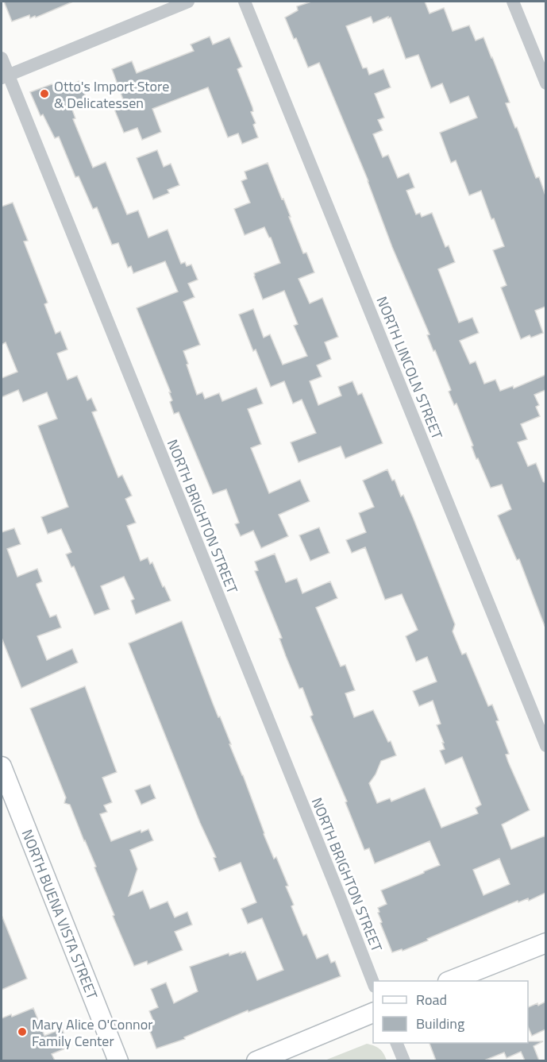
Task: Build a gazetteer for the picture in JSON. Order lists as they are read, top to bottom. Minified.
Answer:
{"streets":{"main road":["NORTH BUENA VISTA STREET"],"street":["NORTH LINCOLN STREET","NORTH BRIGHTON STREET"]},"places":["Otto's Import Store & Delicatessen","Mary Alice O'Connor Family Center"],"legend":["Road","Building"]}
